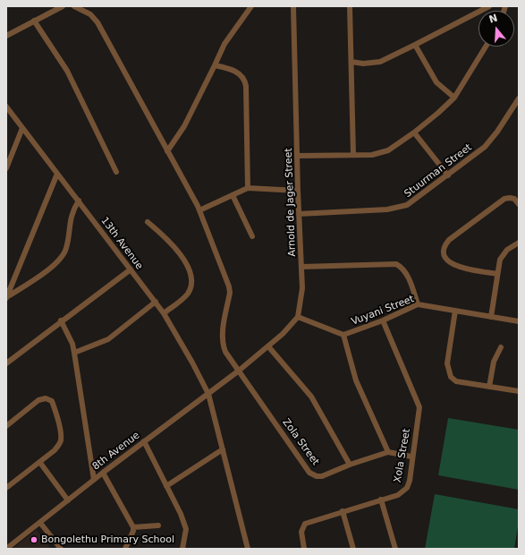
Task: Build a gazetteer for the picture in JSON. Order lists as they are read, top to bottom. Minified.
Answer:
{"streets":{"street":["Stuurman Street","Arnold de Jager Street","13th Avenue","Vuyani Street","Zola Street","8th Avenue","Xola Street"]},"crossings":[["Stuurman Street","Arnold de Jager Street"],["Arnold de Jager Street","Vuyani Street"],["13th Avenue","8th Avenue"],["Vuyani Street","Xola Street"],["Zola Street","8th Avenue"],["Zola Street","Xola Street"]],"places":["Bongolethu Primary School"],"north":"top"}
